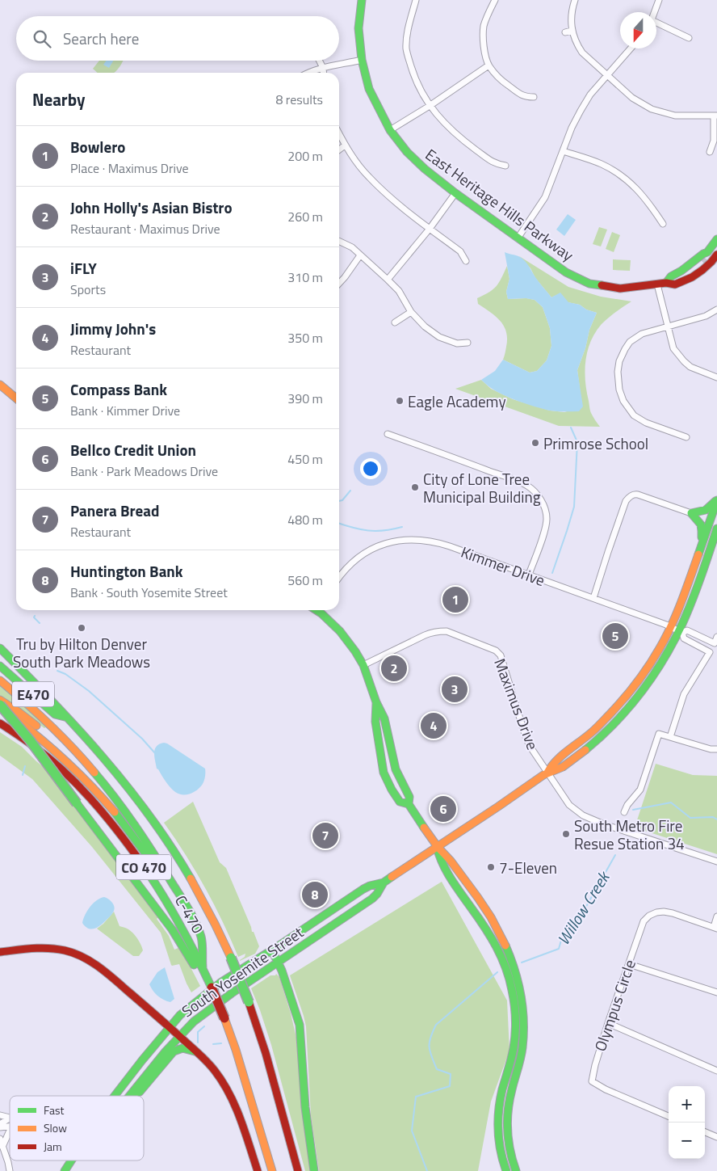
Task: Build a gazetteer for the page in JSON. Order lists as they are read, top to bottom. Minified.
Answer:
{"streets":{"main road":["East Heritage Hills Parkway","E470","CO 470","C-470","South Yosemite Street"],"street":["Kimmer Drive","Maximus Drive","Olympus Circle"]},"crossings":[["Kimmer Drive","South Yosemite Street"],["E470","C-470"],["Maximus Drive","South Yosemite Street"]],"water":["Willow Creek"],"places":["Eagle Academy","Primrose School","City of Lone Tree Municipal Building","Tru by Hilton Denver South Park Meadows","South Metro Fire Resue Station 34","7-Eleven"],"legend":["Fast","Slow","Jam"],"north":"bottom","page":{"search":"Search here","heading":["Nearby","8 results"],"list":[{"mark":"1","name":"Bowlero","note":"Place · Maximus Drive","value":"200 m"},{"mark":"2","name":"John Holly's Asian Bistro","note":"Restaurant · Maximus Drive","value":"260 m"},{"mark":"3","name":"iFLY","note":"Sports","value":"310 m"},{"mark":"4","name":"Jimmy John's","note":"Restaurant","value":"350 m"},{"mark":"5","name":"Compass Bank","note":"Bank · Kimmer Drive","value":"390 m"},{"mark":"6","name":"Bellco Credit Union","note":"Bank · Park Meadows Drive","value":"450 m"},{"mark":"7","name":"Panera Bread","note":"Restaurant","value":"480 m"},{"mark":"8","name":"Huntington Bank","note":"Bank · South Yosemite Street","value":"560 m"}],"pins":["1","5","2","3","4","6","7","8"],"map_buttons":["+","−"]}}
